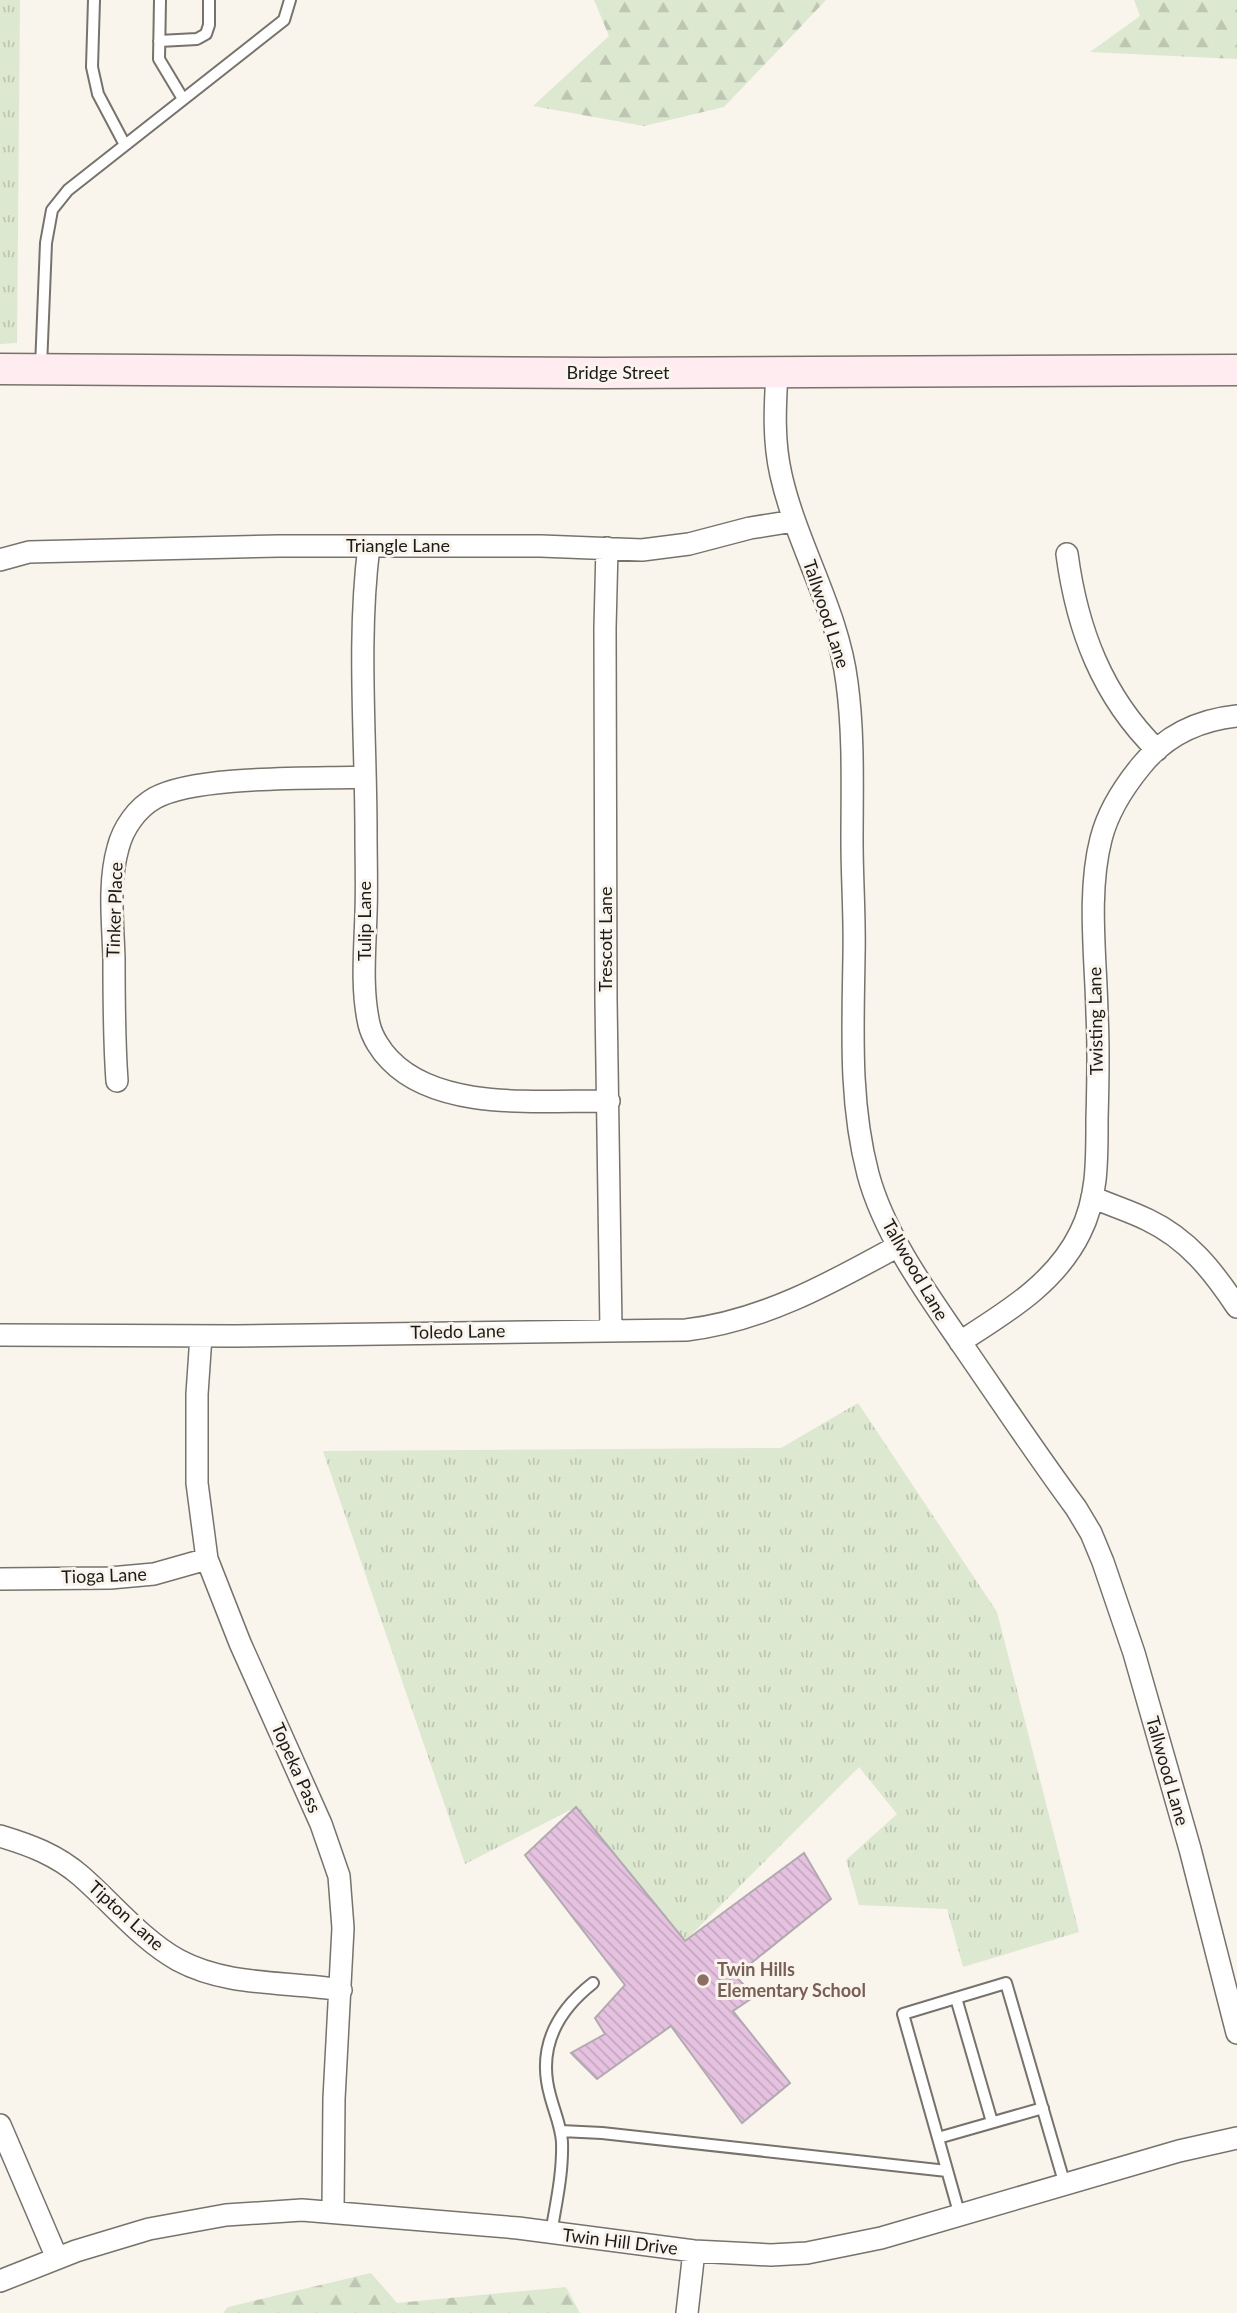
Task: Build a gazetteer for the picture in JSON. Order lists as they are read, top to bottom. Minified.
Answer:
{"streets":{"main road":["Bridge Street"],"street":["Triangle Lane","Tallwood Lane","Tinker Place","Tulip Lane","Trescott Lane","Twisting Lane","Toledo Lane","Tioga Lane","Topeka Pass","Tipton Lane","Twin Hill Drive"]},"crossings":[["Bridge Street","Tallwood Lane"],["Triangle Lane","Tallwood Lane"],["Triangle Lane","Tulip Lane"],["Triangle Lane","Trescott Lane"],["Tallwood Lane","Twisting Lane"],["Tallwood Lane","Toledo Lane"],["Tinker Place","Tulip Lane"],["Tulip Lane","Trescott Lane"],["Trescott Lane","Toledo Lane"],["Toledo Lane","Topeka Pass"],["Tioga Lane","Topeka Pass"],["Topeka Pass","Tipton Lane"],["Topeka Pass","Twin Hill Drive"]],"places":["Twin Hills Elementary School"]}
